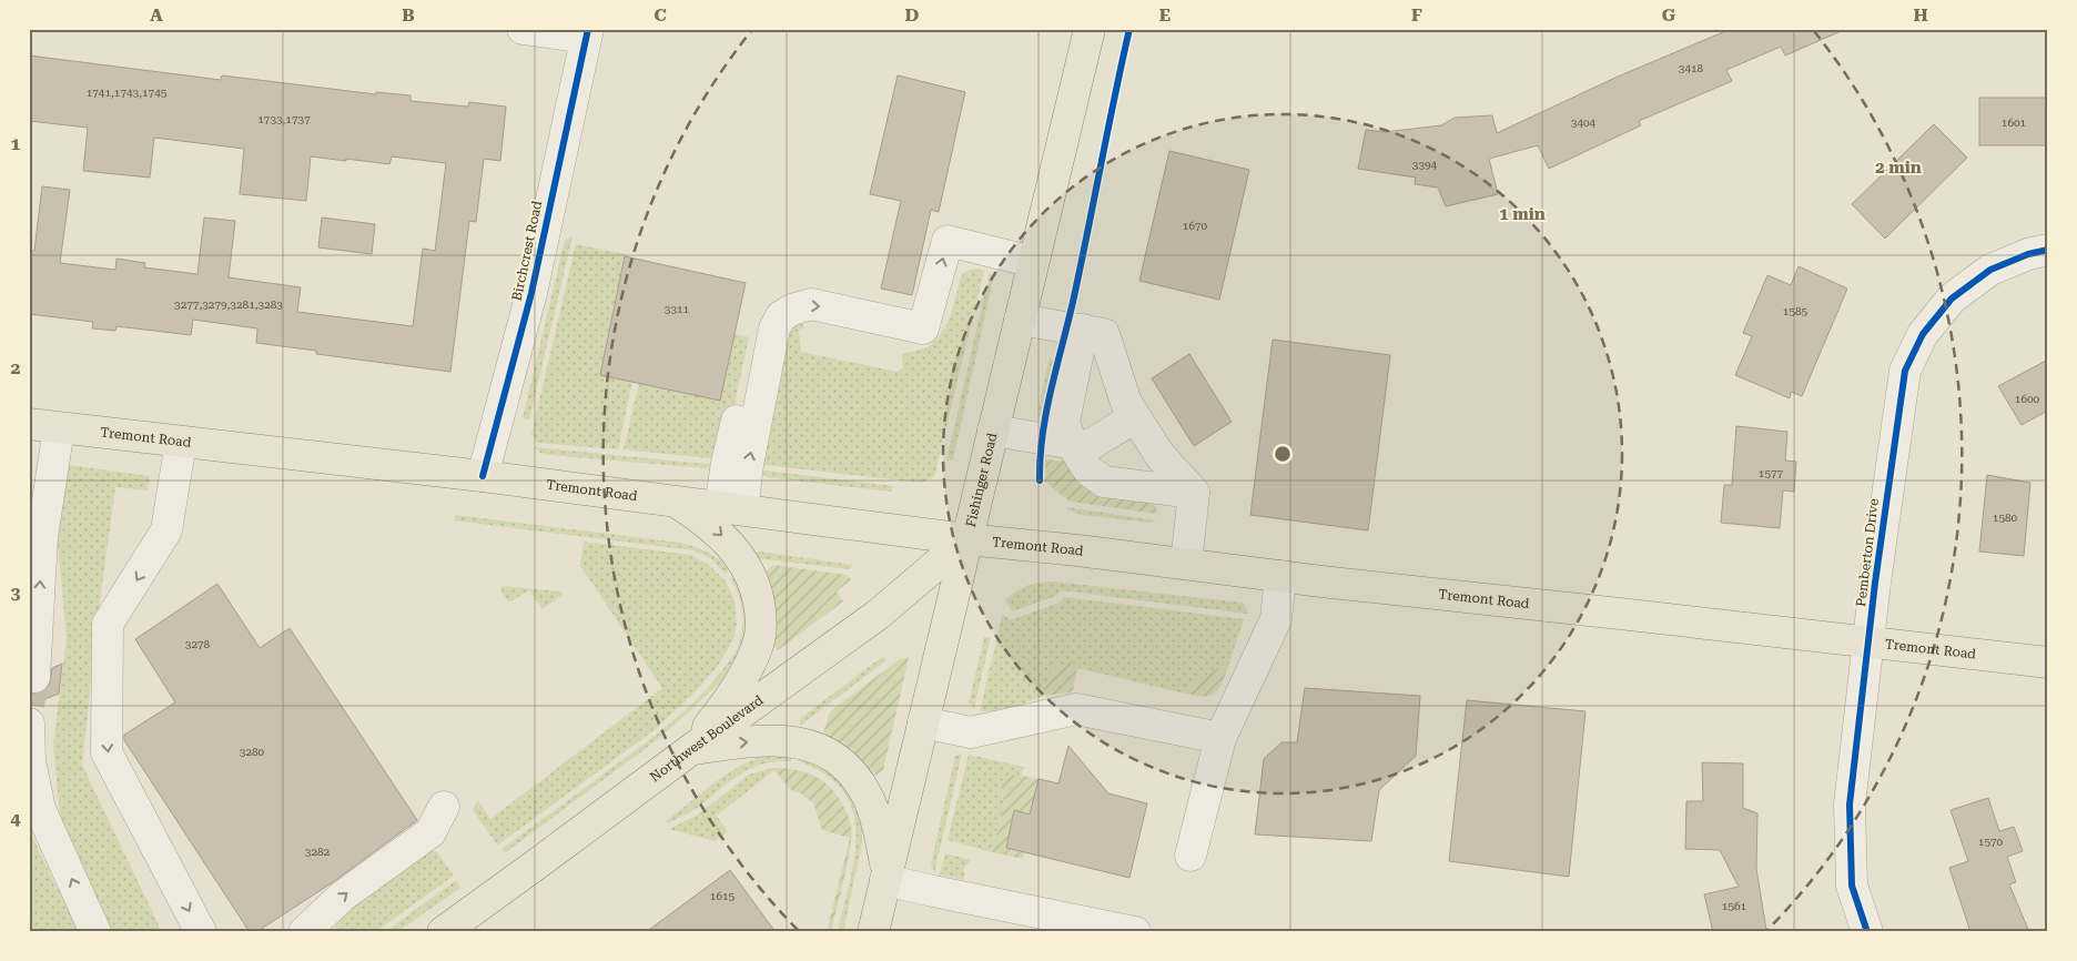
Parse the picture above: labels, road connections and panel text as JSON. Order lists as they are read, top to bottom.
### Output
{
  "streets": {
    "main road": ["Tremont Road", "Fishinger Road", "Northwest Boulevard"],
    "street": ["Birchcrest Road", "Pemberton Drive"]
  },
  "crossings": [
    ["Birchcrest Road", "Tremont Road"],
    ["Tremont Road", "Fishinger Road"],
    ["Tremont Road", "Pemberton Drive"],
    ["Tremont Road", "Northwest Boulevard"],
    ["Fishinger Road", "Northwest Boulevard"]
  ],
  "house_numbers": [
    "3418",
    "1741,1743,1745",
    "1733,1737",
    "3404",
    "1601",
    "3394",
    "1670",
    "3277,3279,3281,3283",
    "3311",
    "1585",
    "1600",
    "1577",
    "1580",
    "3278",
    "3280",
    "1570",
    "3282",
    "1615",
    "1561"
  ],
  "grid": {
    "columns": [
      "A",
      "B",
      "C",
      "D",
      "E",
      "F",
      "G",
      "H"
    ],
    "rows": [
      "1",
      "2",
      "3",
      "4"
    ]
  },
  "rings": ["2 min", "1 min"]
}
